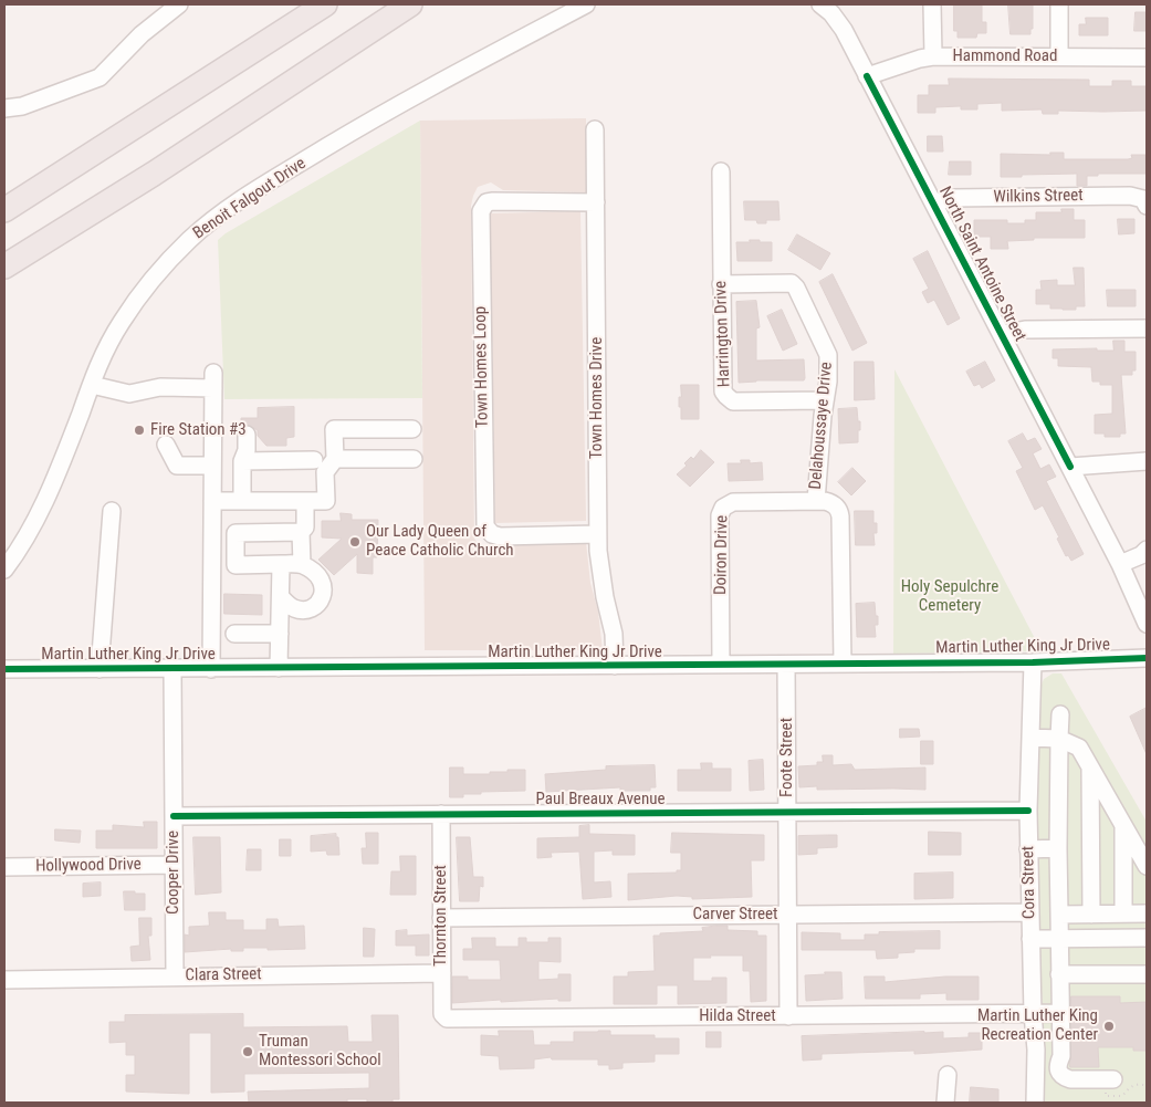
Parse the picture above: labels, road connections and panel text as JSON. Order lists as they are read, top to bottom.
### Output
{
  "streets": {
    "street": [
      "Hammond Road",
      "Wilkins Street",
      "Benoit Falgout Drive",
      "North Saint Antoine Street",
      "Harrington Drive",
      "Town Homes Loop",
      "Town Homes Drive",
      "Delahoussaye Drive",
      "Doiron Drive",
      "Martin Luther King Jr Drive",
      "Foote Street",
      "Paul Breaux Avenue",
      "Hollywood Drive",
      "Cooper Drive",
      "Cora Street",
      "Carver Street",
      "Thornton Street",
      "Clara Street",
      "Hilda Street"
    ]
  },
  "crossings": [
    ["Hammond Road", "North Saint Antoine Street"],
    ["Wilkins Street", "North Saint Antoine Street"],
    ["Harrington Drive", "Delahoussaye Drive"],
    ["Town Homes Loop", "Town Homes Drive"],
    ["Town Homes Drive", "Martin Luther King Jr Drive"],
    ["Delahoussaye Drive", "Doiron Drive"],
    ["Delahoussaye Drive", "Martin Luther King Jr Drive"],
    ["Doiron Drive", "Martin Luther King Jr Drive"],
    ["Martin Luther King Jr Drive", "Foote Street"],
    ["Martin Luther King Jr Drive", "Cooper Drive"],
    ["Martin Luther King Jr Drive", "Cora Street"],
    ["Foote Street", "Paul Breaux Avenue"],
    ["Foote Street", "Carver Street"],
    ["Foote Street", "Hilda Street"],
    ["Paul Breaux Avenue", "Cooper Drive"],
    ["Paul Breaux Avenue", "Cora Street"],
    ["Paul Breaux Avenue", "Thornton Street"],
    ["Hollywood Drive", "Cooper Drive"],
    ["Cooper Drive", "Clara Street"],
    ["Cora Street", "Carver Street"],
    ["Cora Street", "Hilda Street"],
    ["Carver Street", "Thornton Street"],
    ["Thornton Street", "Clara Street"],
    ["Thornton Street", "Hilda Street"]
  ],
  "parks": ["Holy Sepulchre Cemetery"],
  "places": [
    "Fire Station #3",
    "Our Lady Queen of Peace Catholic Church",
    "Martin Luther King Recreation Center",
    "Truman Montessori School"
  ]
}
